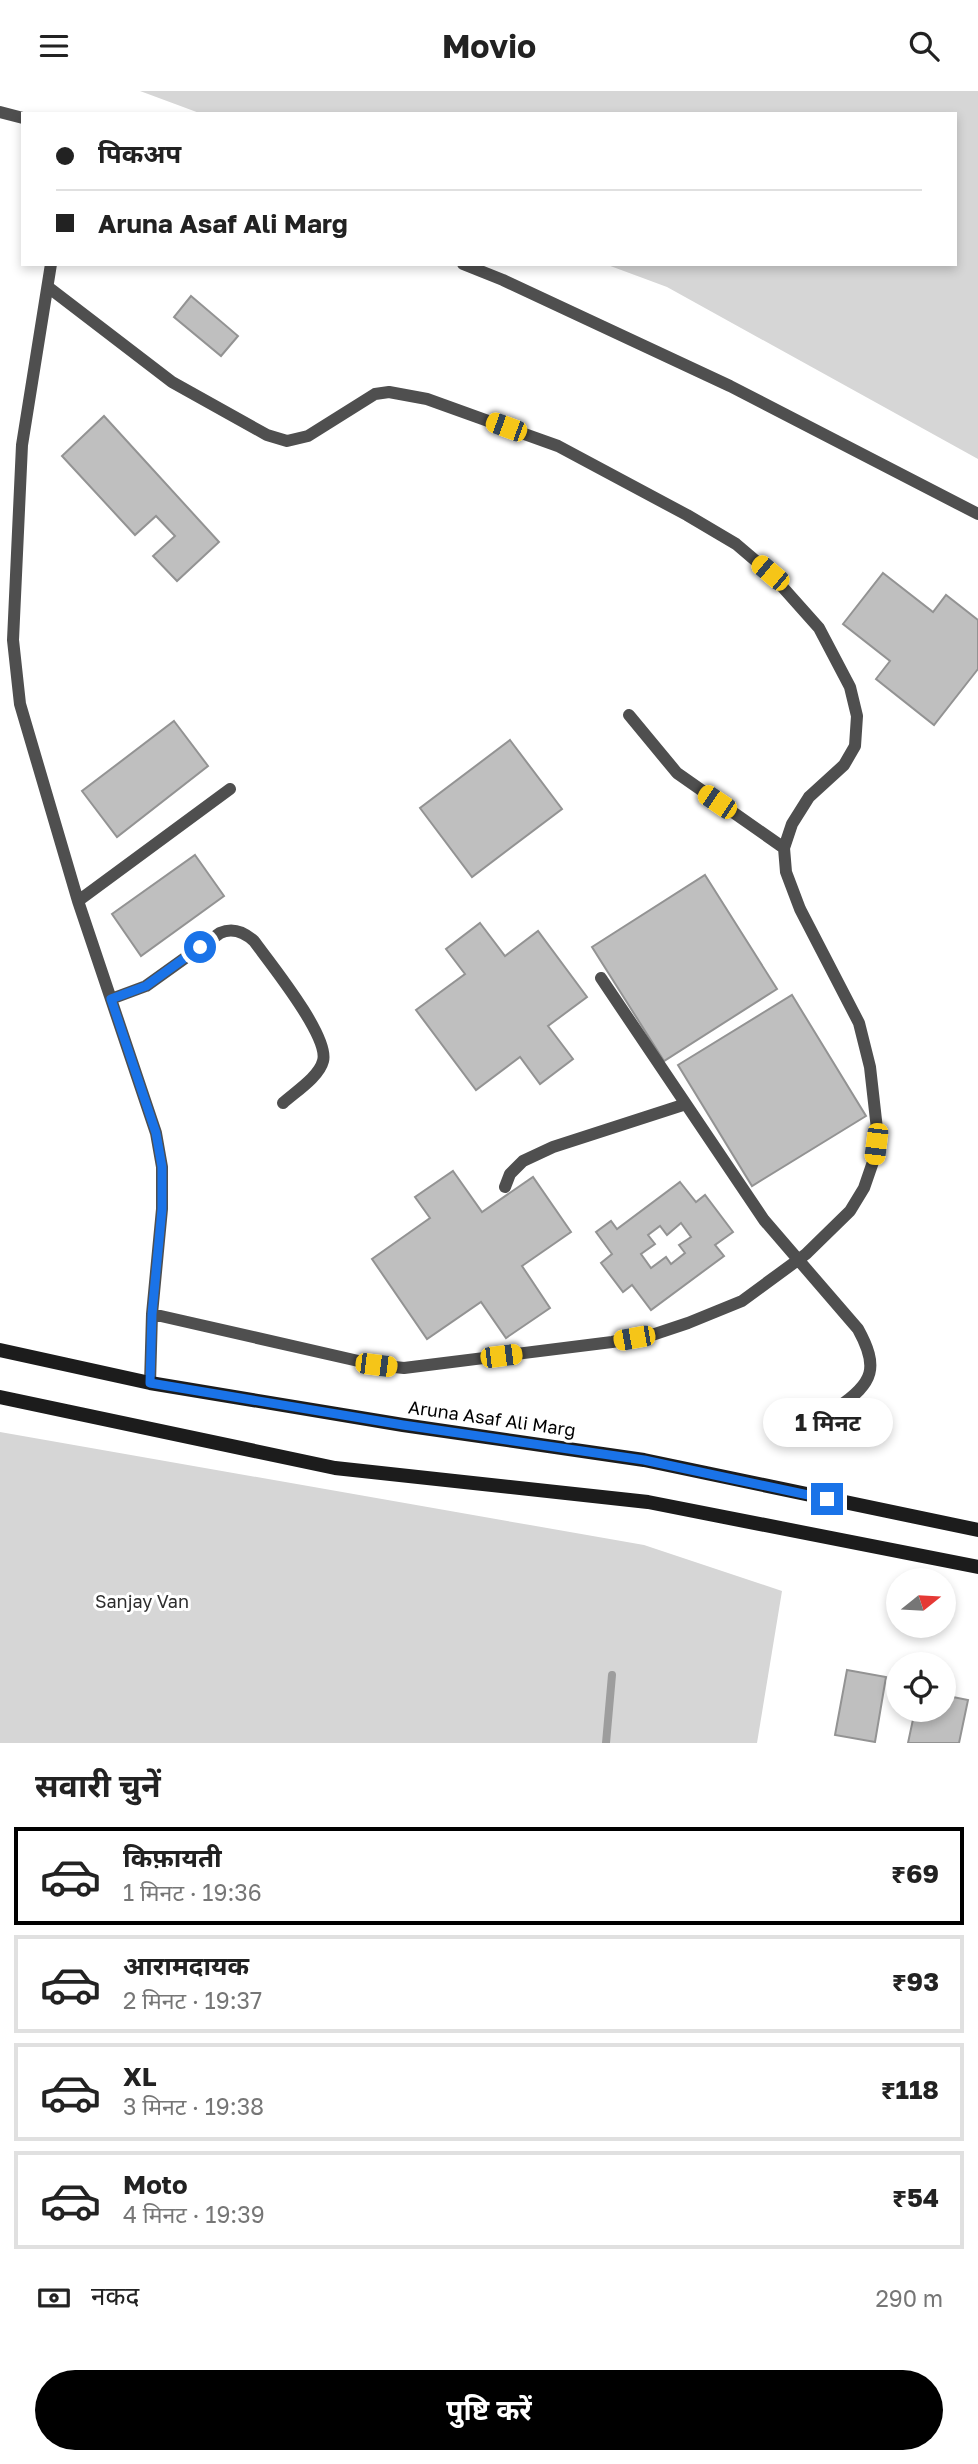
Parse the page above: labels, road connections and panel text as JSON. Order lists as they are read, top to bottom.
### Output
{
  "streets": {
    "main road": ["Aruna Asaf Ali Marg"]
  },
  "parks": ["Sanjay Van"],
  "north": "right",
  "page": {
    "header": "Movio",
    "banner": ["पिकअप", "Aruna Asaf Ali Marg"],
    "bubble": "1 मिनट",
    "heading": "सवारी चुनें",
    "list": [
      {
        "name": "किफ़ायती",
        "note": "1 मिनट · 19:36",
        "value": "₹69"
      },
      {
        "name": "आरामदायक",
        "note": "2 मिनट · 19:37",
        "value": "₹93"
      },
      {
        "name": "XL",
        "note": "3 मिनट · 19:38",
        "value": "₹118"
      },
      {
        "name": "Moto",
        "note": "4 मिनट · 19:39",
        "value": "₹54"
      }
    ],
    "pay": ["नकद", "290 m"],
    "buttons": "पुष्टि करें"
  }
}
